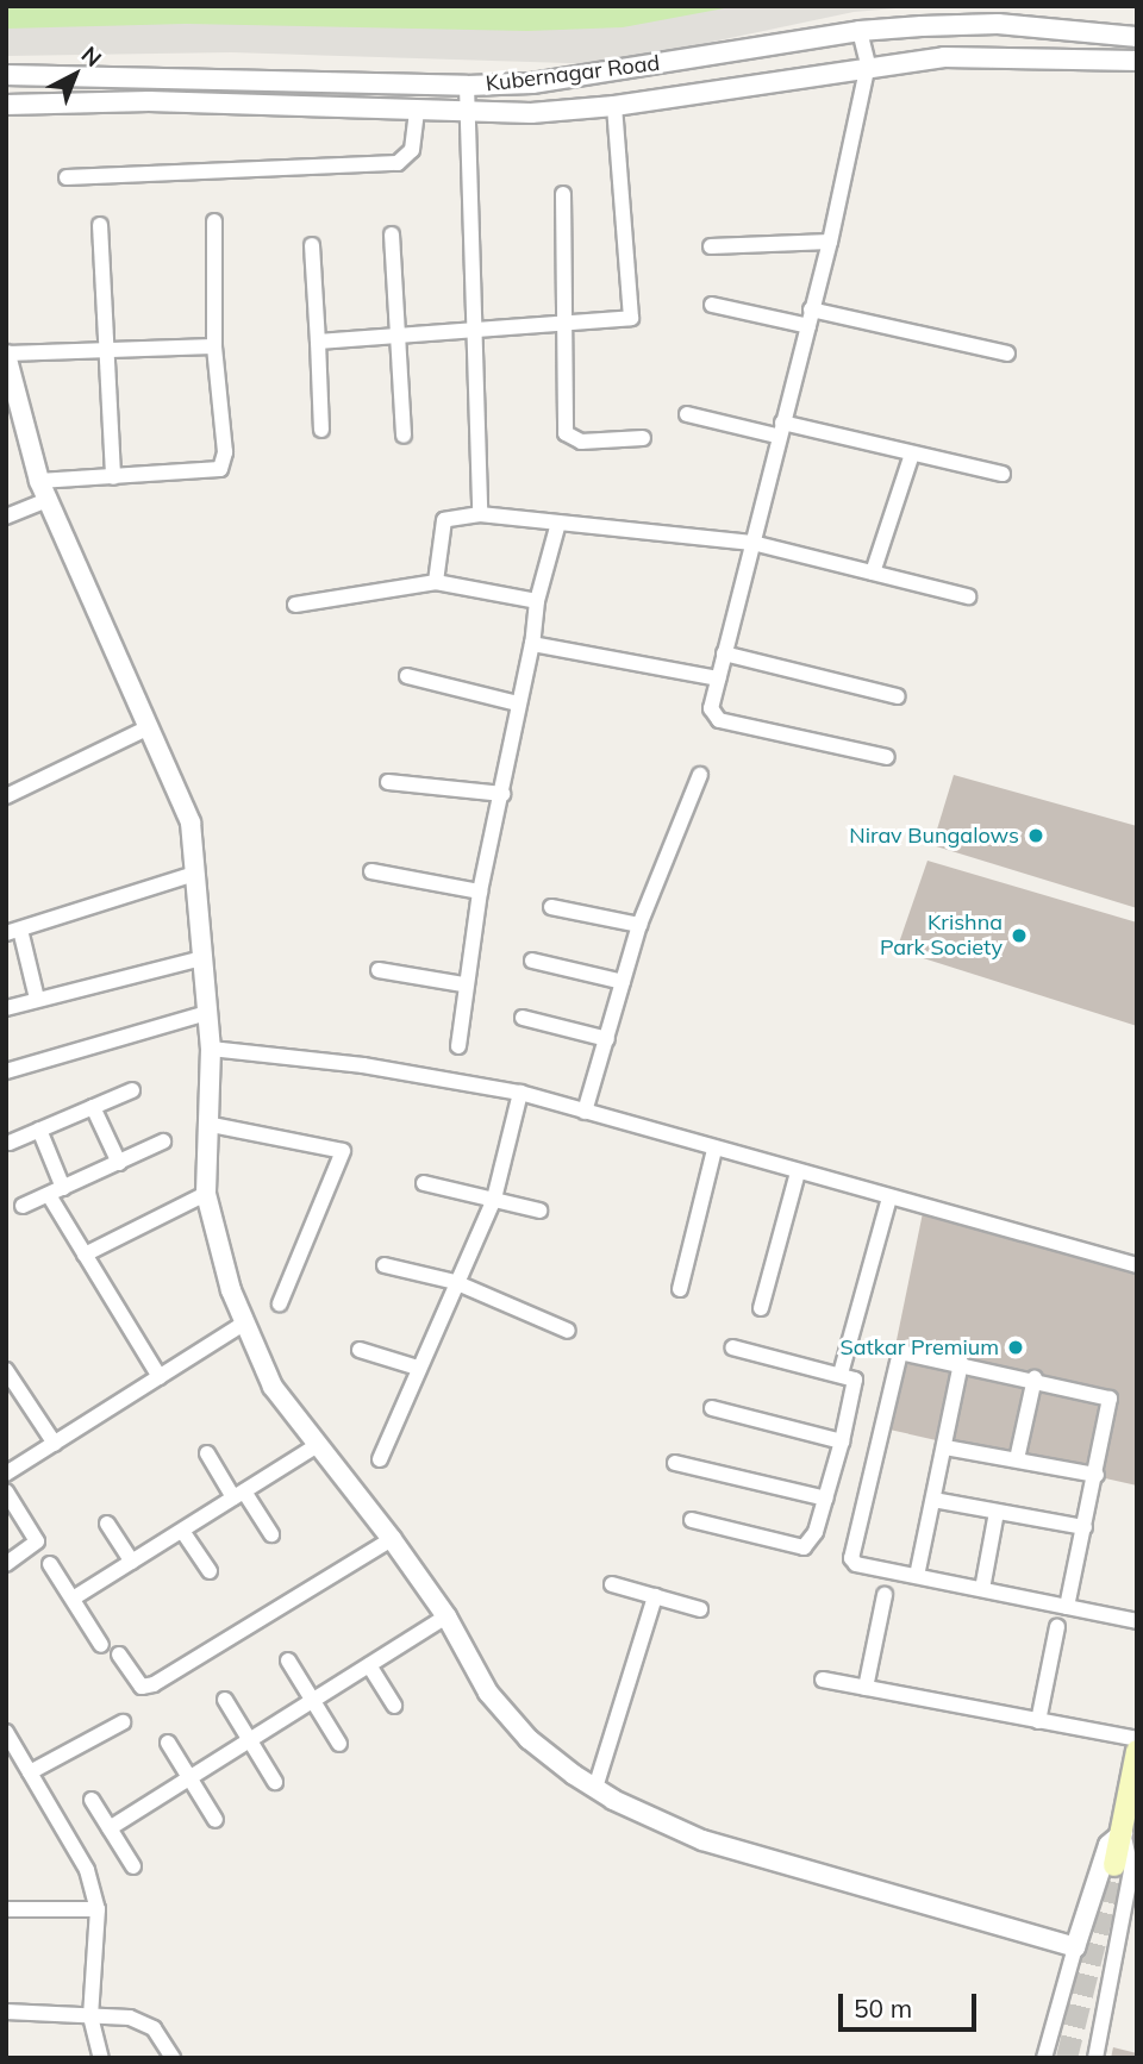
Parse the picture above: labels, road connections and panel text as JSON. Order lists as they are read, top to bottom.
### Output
{
  "streets": {
    "street": ["Kubernagar Road"]
  },
  "places": ["Nirav Bungalows", "Krishna Park Society", "Satkar Premium"],
  "scale_bar": "50 m",
  "north": "top right"
}
